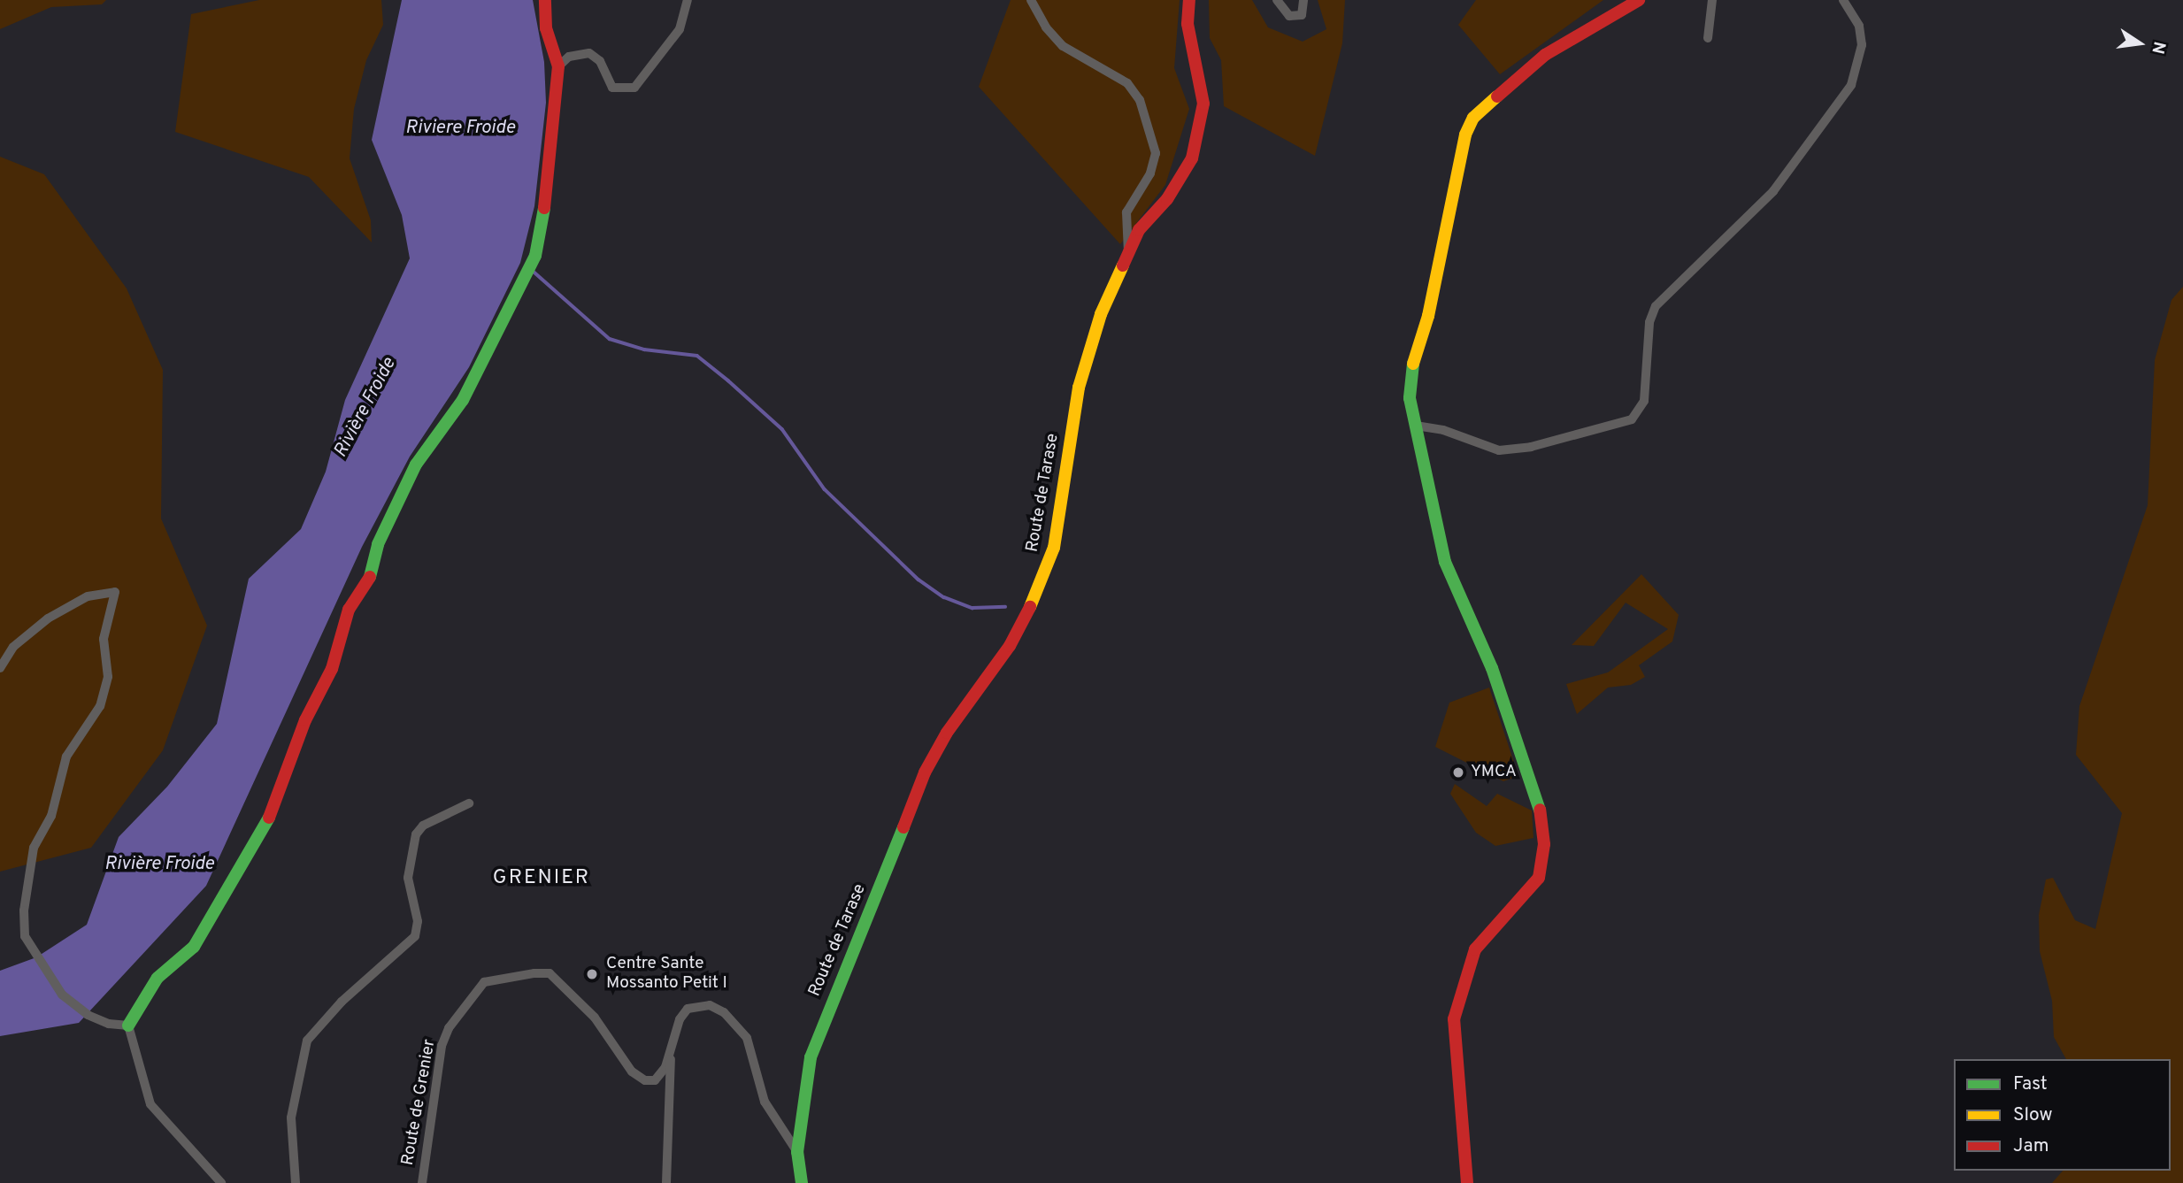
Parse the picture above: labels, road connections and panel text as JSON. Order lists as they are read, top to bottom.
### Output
{
  "streets": {
    "street": ["Route de Tarase", "Route de Grenier"]
  },
  "crossings": [
    ["Route de Tarase", "Route de Grenier"]
  ],
  "districts": ["GRENIER"],
  "water": ["Riviere Froide", "Rivière Froide"],
  "places": ["YMCA", "Centre Sante Mossanto Petit I"],
  "legend": ["Fast", "Slow", "Jam"],
  "north": "right"
}
